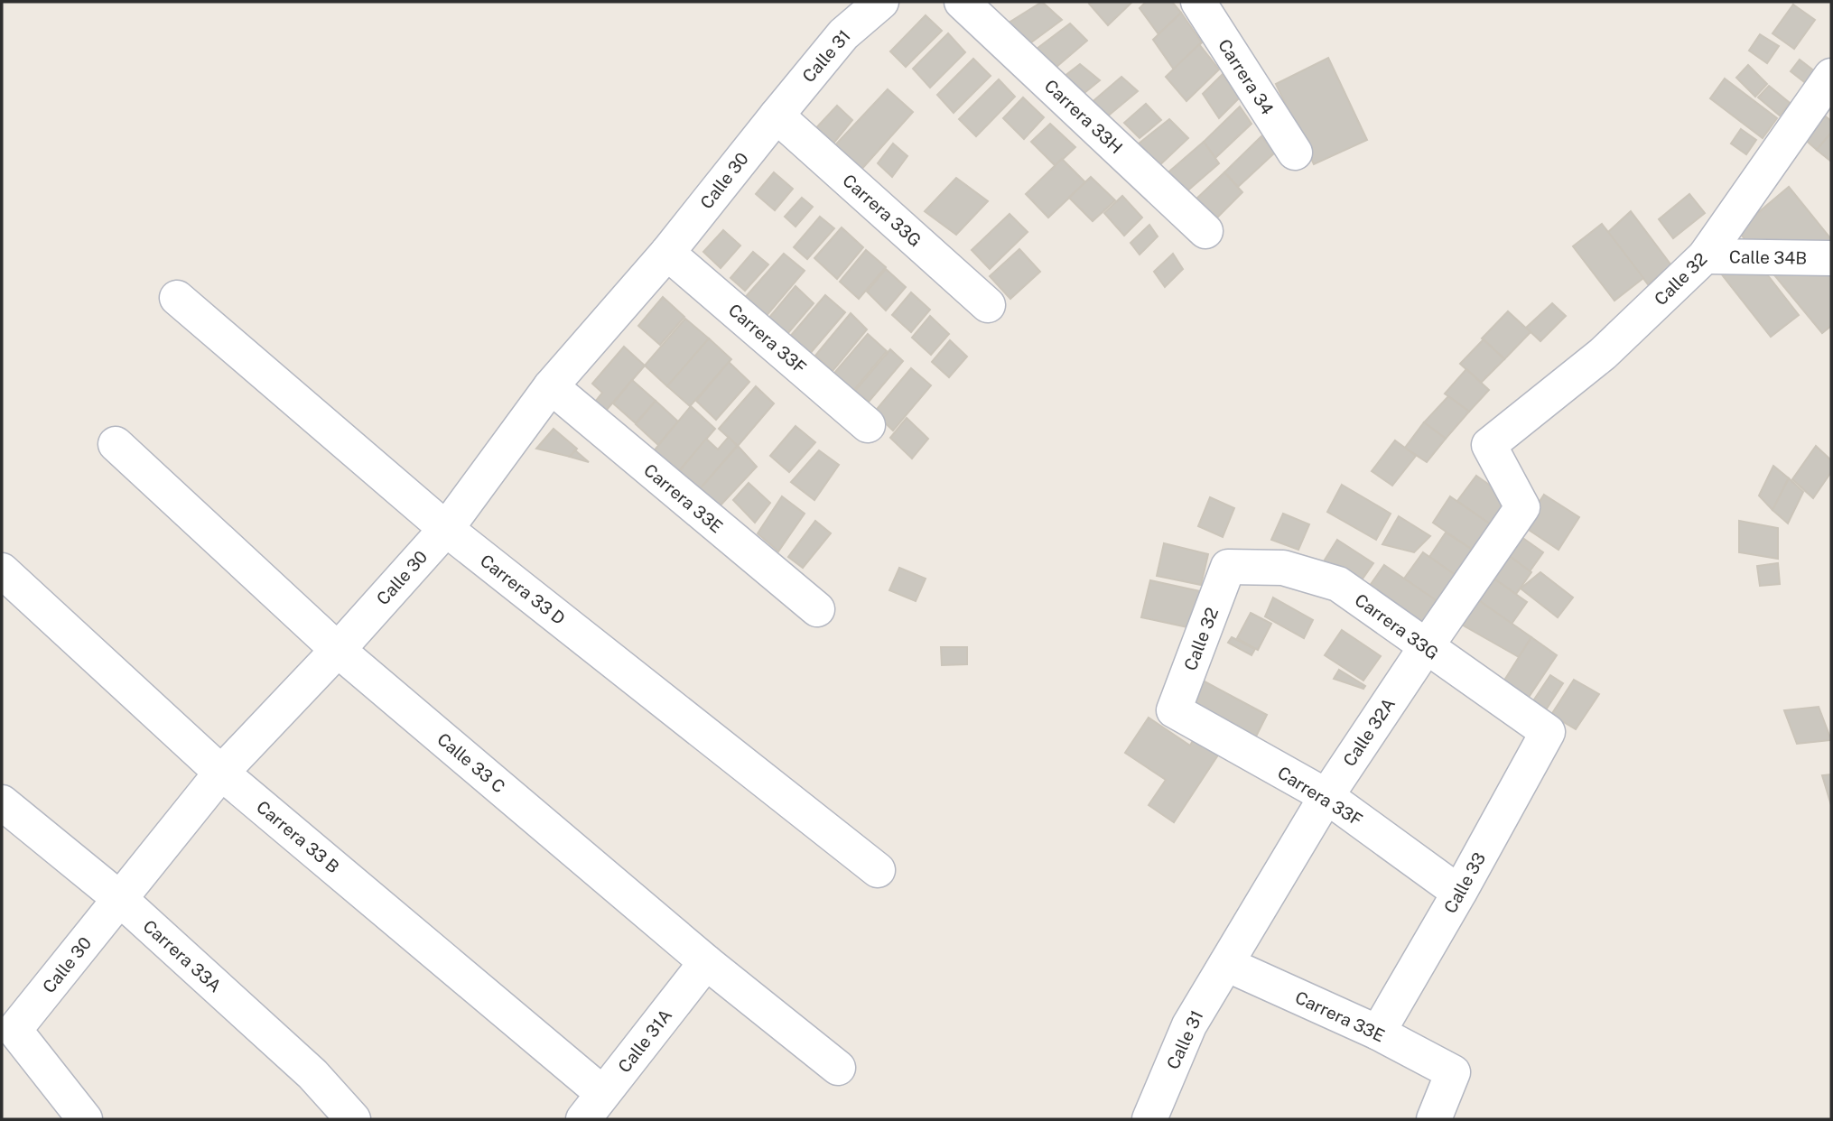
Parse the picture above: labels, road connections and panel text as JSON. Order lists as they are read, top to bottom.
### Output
{
  "streets": {
    "street": [
      "Calle 31",
      "Carrera 34",
      "Carrera 33H",
      "Calle 30",
      "Carrera 33G",
      "Calle 34B",
      "Calle 32",
      "Carrera 33F",
      "Carrera 33E",
      "Carrera 33 D",
      "Calle 32A",
      "Calle 33 C",
      "Carrera 33 B",
      "Calle 33",
      "Carrera 33A",
      "Calle 31A"
    ]
  },
  "crossings": [
    ["Calle 31", "Calle 30"],
    ["Calle 31", "Carrera 33G"],
    ["Calle 31", "Carrera 33E"],
    ["Calle 31", "Calle 32A"],
    ["Calle 30", "Carrera 33G"],
    ["Calle 30", "Carrera 33F"],
    ["Calle 30", "Carrera 33E"],
    ["Calle 30", "Carrera 33 D"],
    ["Calle 30", "Calle 33 C"],
    ["Calle 30", "Carrera 33 B"],
    ["Calle 30", "Carrera 33A"],
    ["Carrera 33G", "Calle 32"],
    ["Carrera 33G", "Calle 32A"],
    ["Carrera 33G", "Calle 33"],
    ["Calle 34B", "Calle 32"],
    ["Calle 32", "Carrera 33F"],
    ["Calle 32", "Calle 32A"],
    ["Carrera 33F", "Calle 32A"],
    ["Carrera 33F", "Calle 33"],
    ["Carrera 33E", "Calle 32A"],
    ["Carrera 33E", "Calle 33"],
    ["Calle 33 C", "Calle 31A"],
    ["Carrera 33 B", "Calle 31A"]
  ]
}
